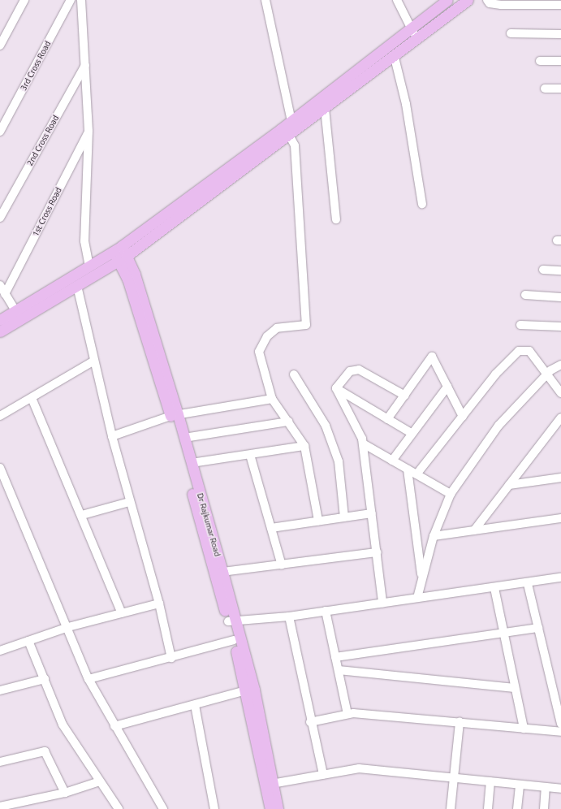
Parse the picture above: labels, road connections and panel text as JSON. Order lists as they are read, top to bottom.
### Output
{
  "streets": {
    "main road": ["Dr Rajkumar Road"],
    "street": ["3rd Cross Road", "2nd Cross Road", "1st Cross Road"]
  }
}
